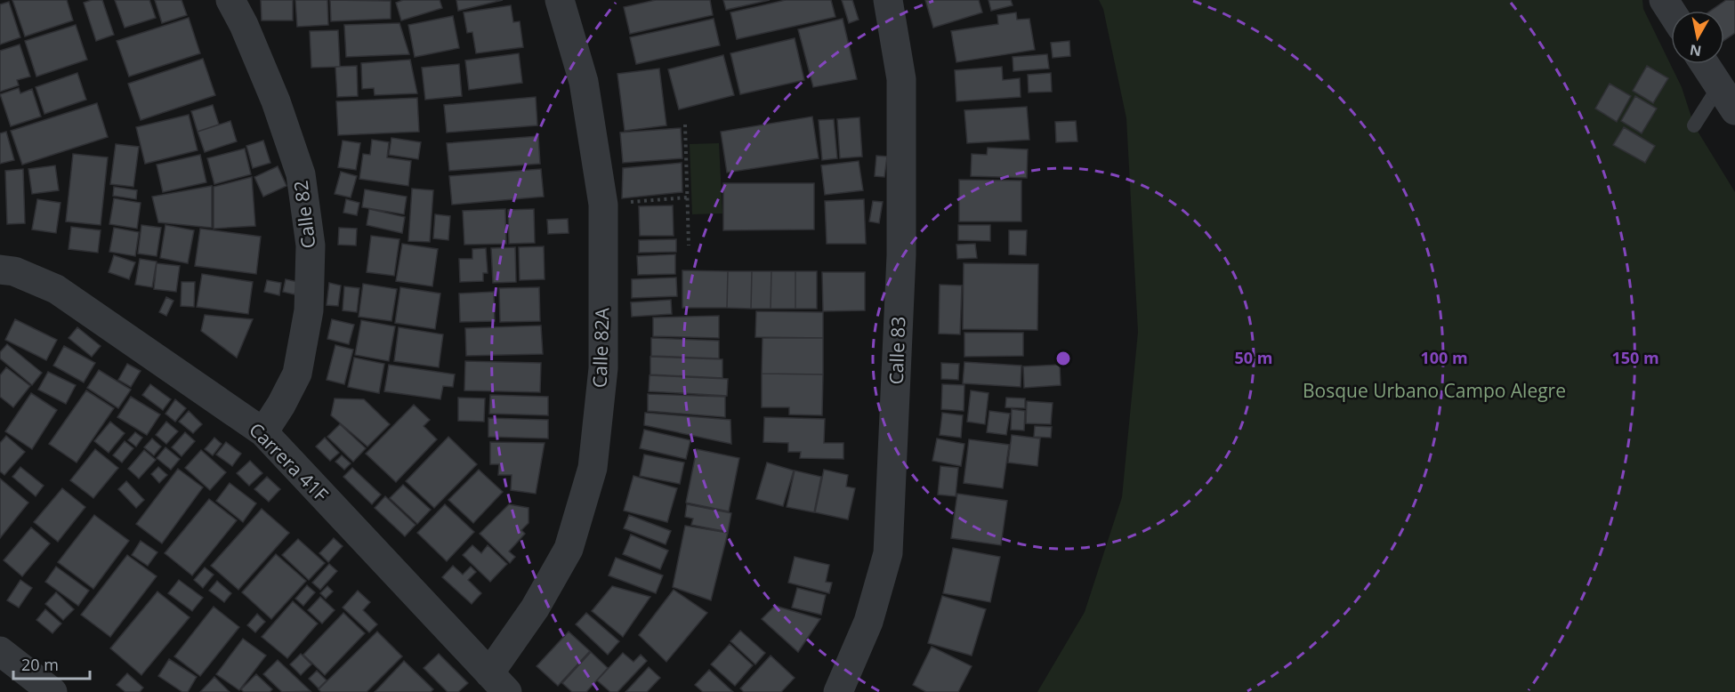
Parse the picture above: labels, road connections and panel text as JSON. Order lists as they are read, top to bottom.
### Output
{
  "streets": {
    "street": [
      "Calle 82",
      "Calle 82A",
      "Calle 83",
      "Carrera 41F"
    ]
  },
  "crossings": [
    ["Calle 82", "Carrera 41F"],
    ["Calle 82A", "Carrera 41F"]
  ],
  "parks": ["Bosque Urbano Campo Alegre"],
  "scale_bar": "20 m",
  "north": "bottom",
  "rings": ["50 m", "100 m", "150 m"]
}
